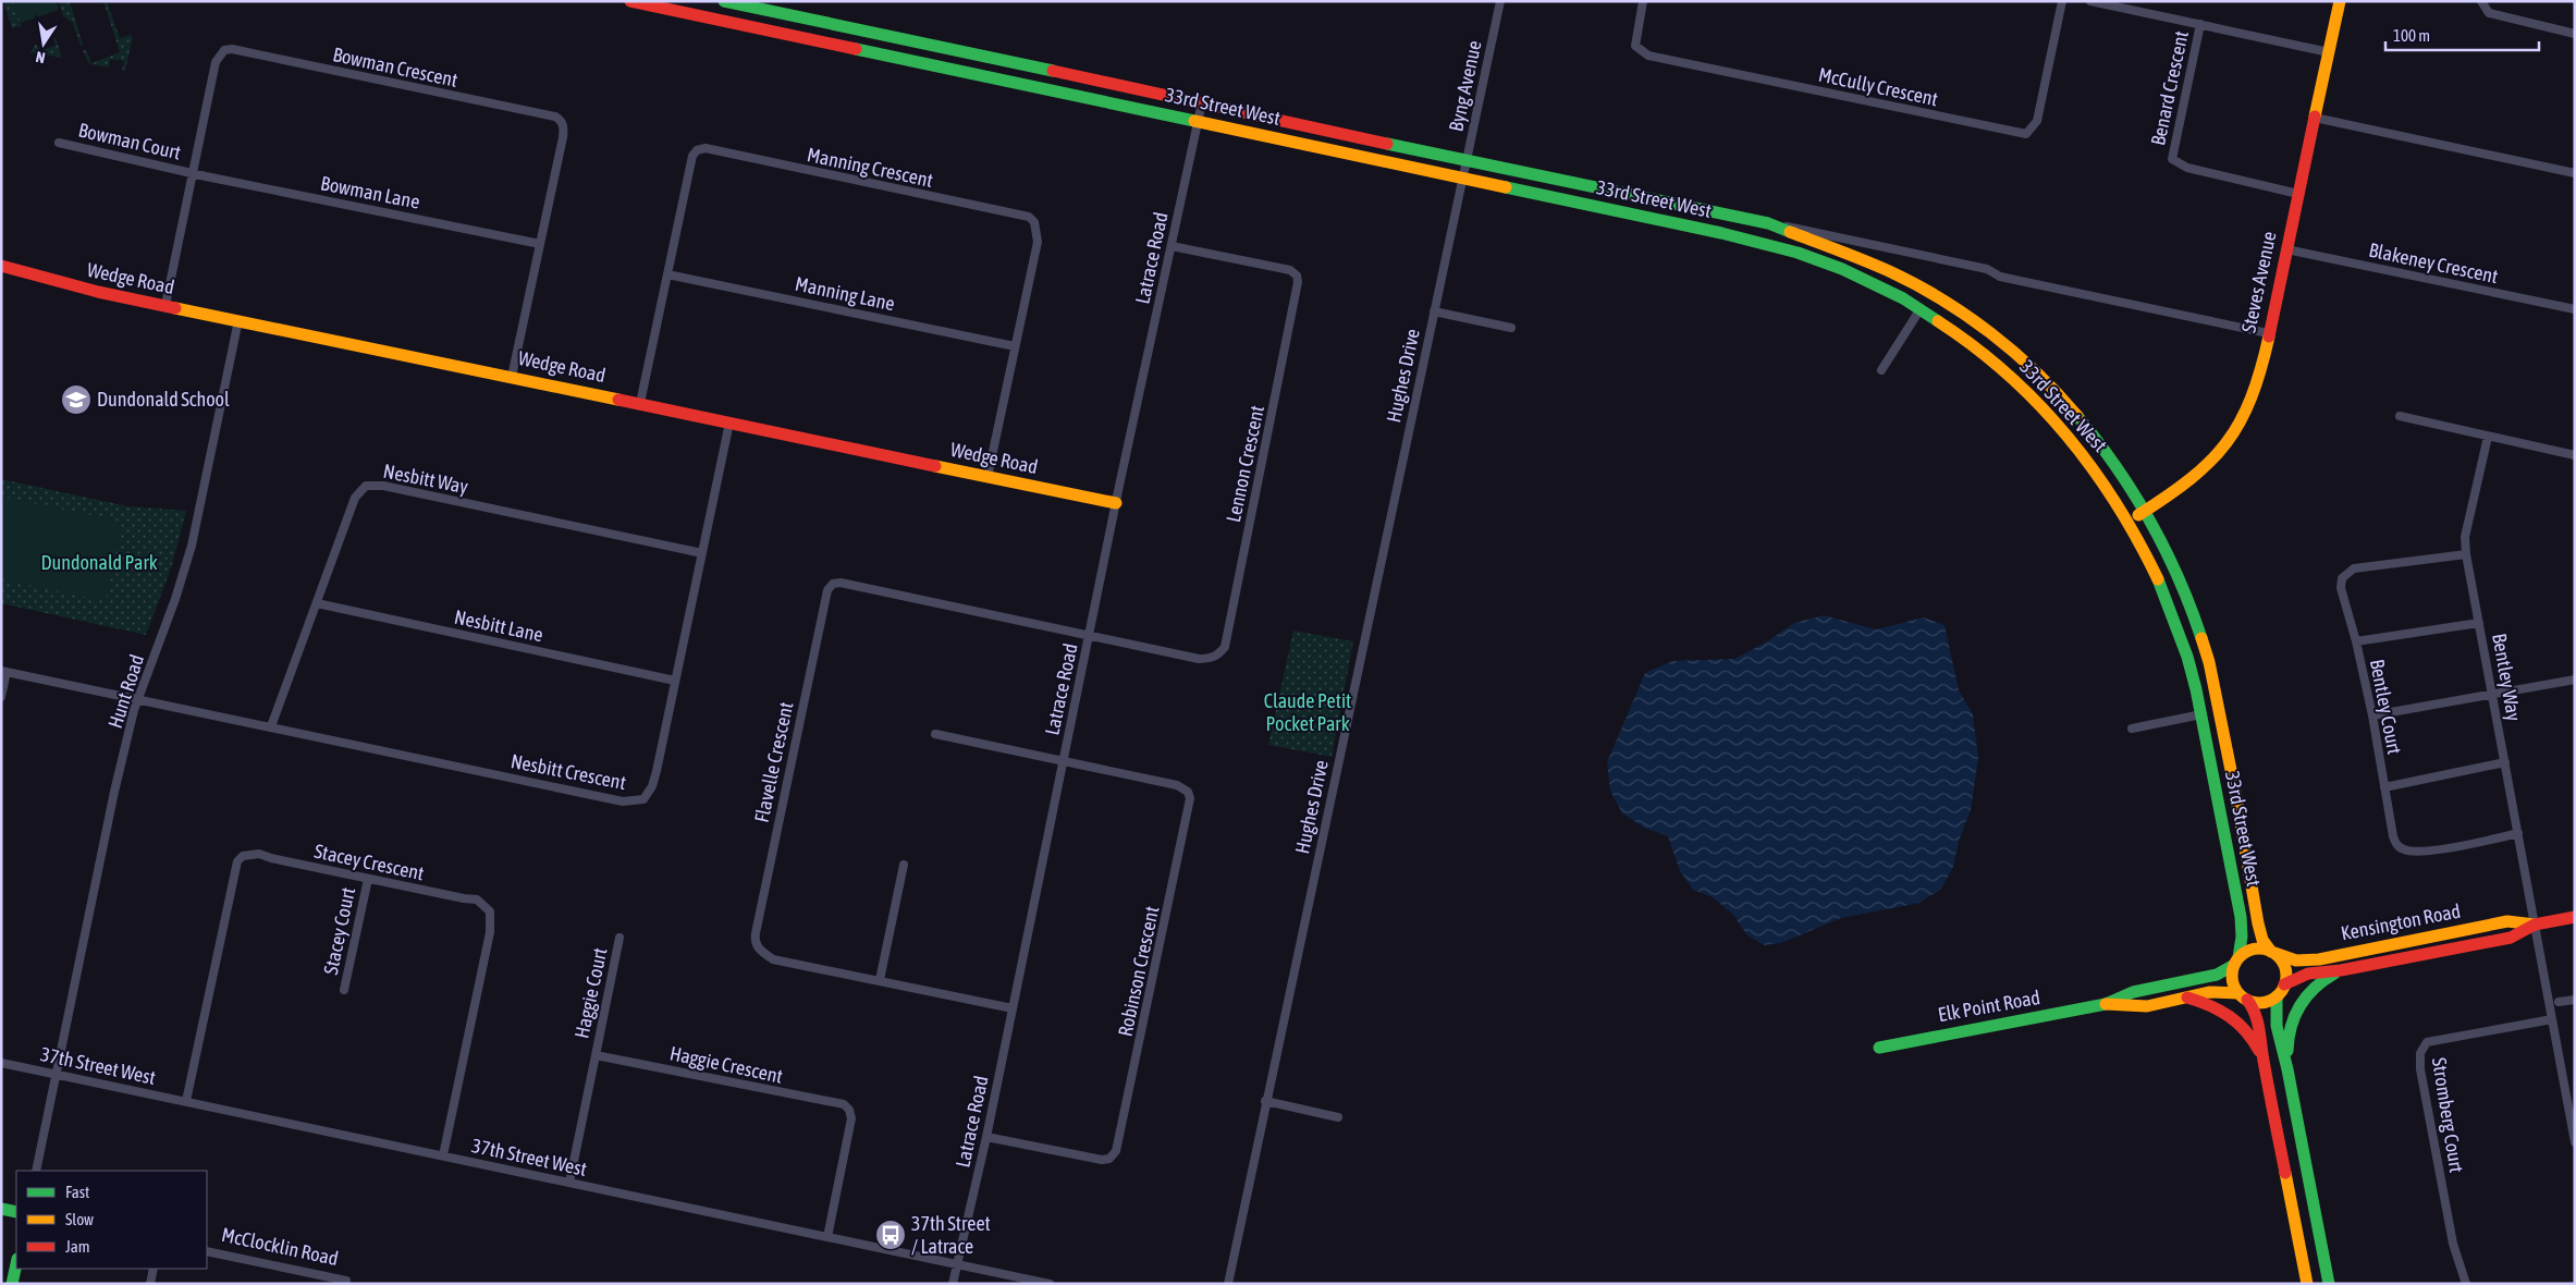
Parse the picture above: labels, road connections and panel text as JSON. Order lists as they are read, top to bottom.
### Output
{
  "streets": {
    "main road": [
      "33rd Street West",
      "Wedge Road",
      "Steves Avenue",
      "Kensington Road",
      "Elk Point Road"
    ],
    "street": [
      "Bowman Crescent",
      "Byng Avenue",
      "McCully Crescent",
      "Benard Crescent",
      "Bowman Court",
      "Manning Crescent",
      "Bowman Lane",
      "Latrace Road",
      "Blakeney Crescent",
      "Manning Lane",
      "Hughes Drive",
      "Lennon Crescent",
      "Nesbitt Way",
      "Nesbitt Lane",
      "Bentley Way",
      "Hunt Road",
      "Bentley Court",
      "Flavelle Crescent",
      "Nesbitt Crescent",
      "Stacey Crescent",
      "Stacey Court",
      "Robinson Crescent",
      "Haggie Court",
      "Haggie Crescent",
      "37th Street West",
      "Stromberg Court",
      "McClocklin Road"
    ]
  },
  "crossings": [
    ["Bowman Crescent", "Bowman Court"],
    ["Bowman Crescent", "Bowman Lane"],
    ["Bowman Crescent", "Wedge Road"],
    ["Byng Avenue", "33rd Street West"],
    ["Byng Avenue", "Hughes Drive"],
    ["Benard Crescent", "Steves Avenue"],
    ["33rd Street West", "Latrace Road"],
    ["33rd Street West", "Steves Avenue"],
    ["33rd Street West", "Hughes Drive"],
    ["33rd Street West", "Kensington Road"],
    ["33rd Street West", "Elk Point Road"],
    ["Bowman Court", "Bowman Lane"],
    ["Manning Crescent", "Wedge Road"],
    ["Manning Crescent", "Manning Lane"],
    ["Latrace Road", "Wedge Road"],
    ["Latrace Road", "Lennon Crescent"],
    ["Latrace Road", "Flavelle Crescent"],
    ["Latrace Road", "Robinson Crescent"],
    ["Latrace Road", "37th Street West"],
    ["Blakeney Crescent", "Steves Avenue"],
    ["Wedge Road", "Hunt Road"],
    ["Wedge Road", "Nesbitt Crescent"],
    ["Lennon Crescent", "Flavelle Crescent"],
    ["Nesbitt Way", "Nesbitt Lane"],
    ["Nesbitt Way", "Nesbitt Crescent"],
    ["Nesbitt Lane", "Nesbitt Crescent"],
    ["Bentley Way", "Bentley Court"],
    ["Bentley Way", "Kensington Road"],
    ["Hunt Road", "Nesbitt Crescent"],
    ["Hunt Road", "37th Street West"],
    ["Stacey Crescent", "Stacey Court"],
    ["Stacey Crescent", "37th Street West"],
    ["Kensington Road", "Elk Point Road"],
    ["Haggie Court", "Haggie Crescent"],
    ["Haggie Crescent", "37th Street West"]
  ],
  "parks": ["Dundonald Park", "Claude Petit Pocket Park"],
  "places": {
    "school or university": ["Dundonald School"],
    "bus stop": ["37th Street / Latrace"]
  },
  "legend": ["Fast", "Slow", "Jam"],
  "scale_bar": "100 m",
  "north": "bottom"
}
